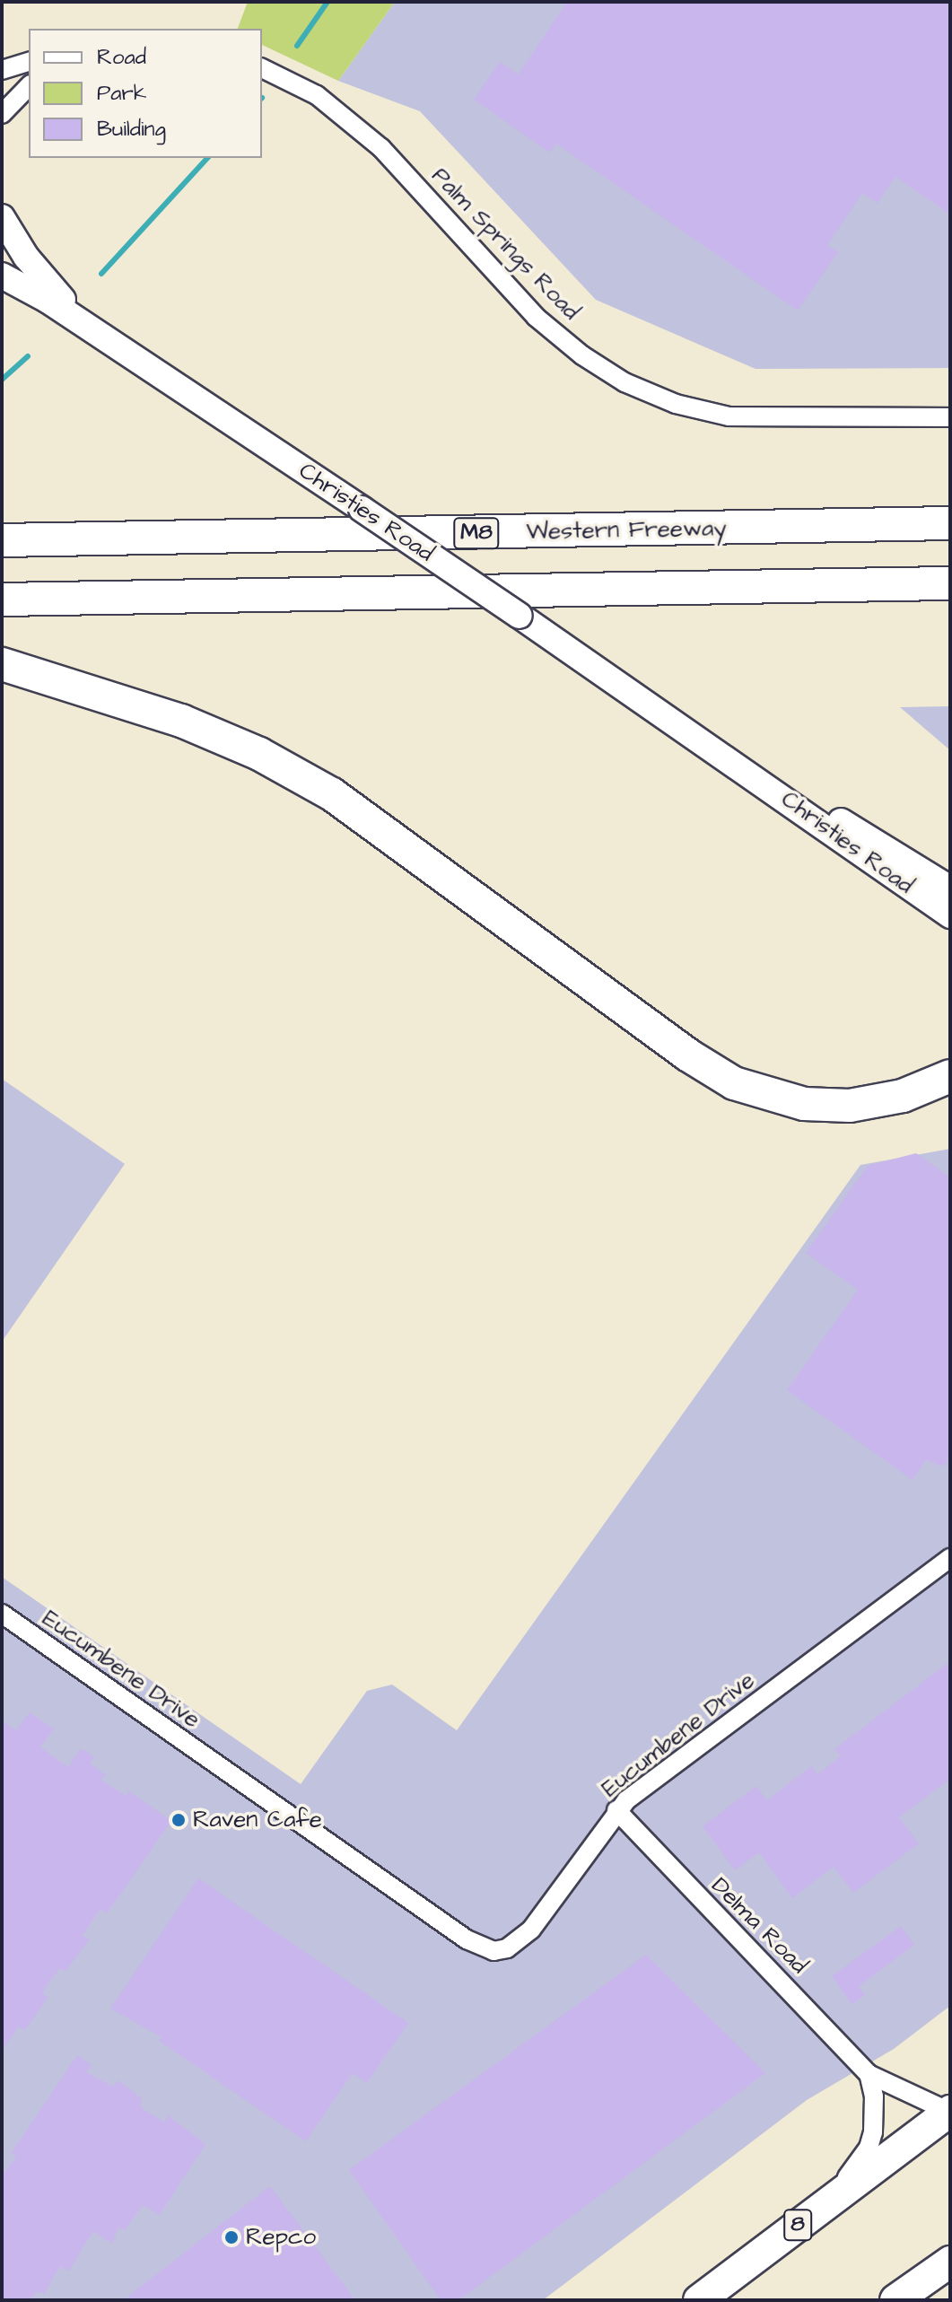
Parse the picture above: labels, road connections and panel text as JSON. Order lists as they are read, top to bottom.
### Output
{
  "streets": {
    "highway": ["Western Freeway", "M8", "8"],
    "main road": ["Christies Road"],
    "street": ["Palm Springs Road", "Eucumbene Drive", "Delma Road"]
  },
  "crossings": [
    ["Eucumbene Drive", "Delma Road"],
    ["Delma Road", "8"]
  ],
  "places": ["Raven Cafe", "Repco"],
  "legend": ["Road", "Park", "Building"]
}
